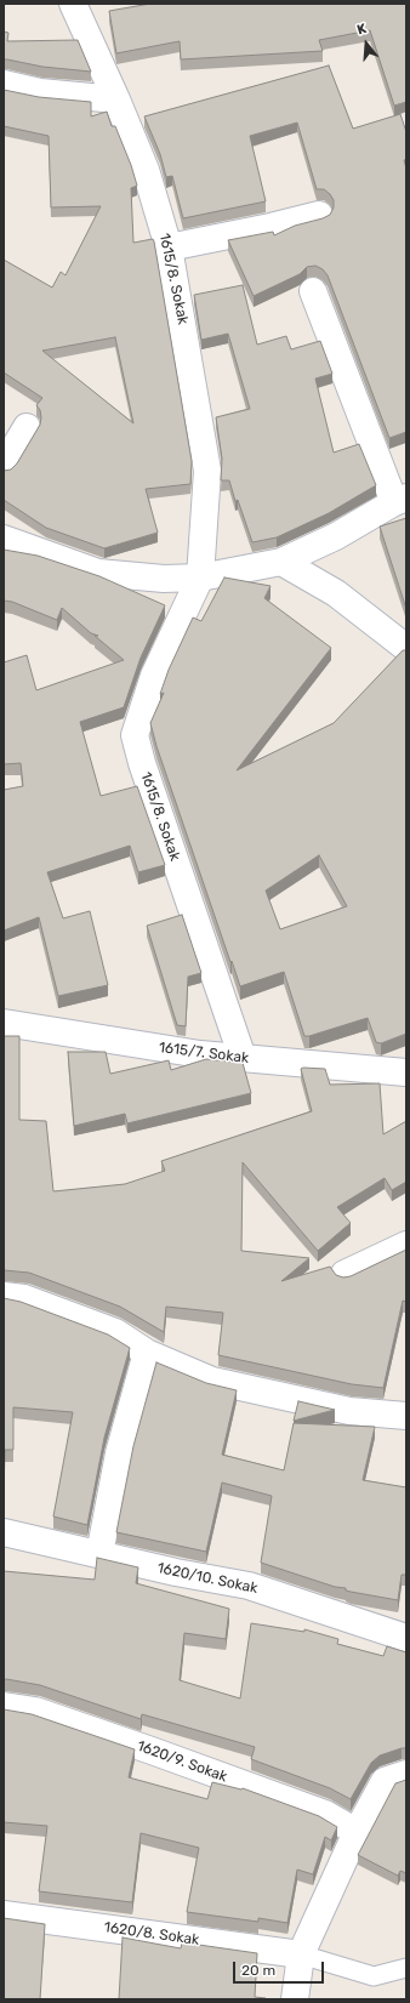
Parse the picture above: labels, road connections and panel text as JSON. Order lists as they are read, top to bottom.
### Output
{
  "streets": {
    "street": [
      "1615/8. Sokak",
      "1615/7. Sokak",
      "1620/10. Sokak",
      "1620/9. Sokak",
      "1620/8. Sokak"
    ]
  },
  "crossings": [
    ["1615/8. Sokak", "1615/7. Sokak"]
  ],
  "scale_bar": "20 m",
  "north": "top"
}
